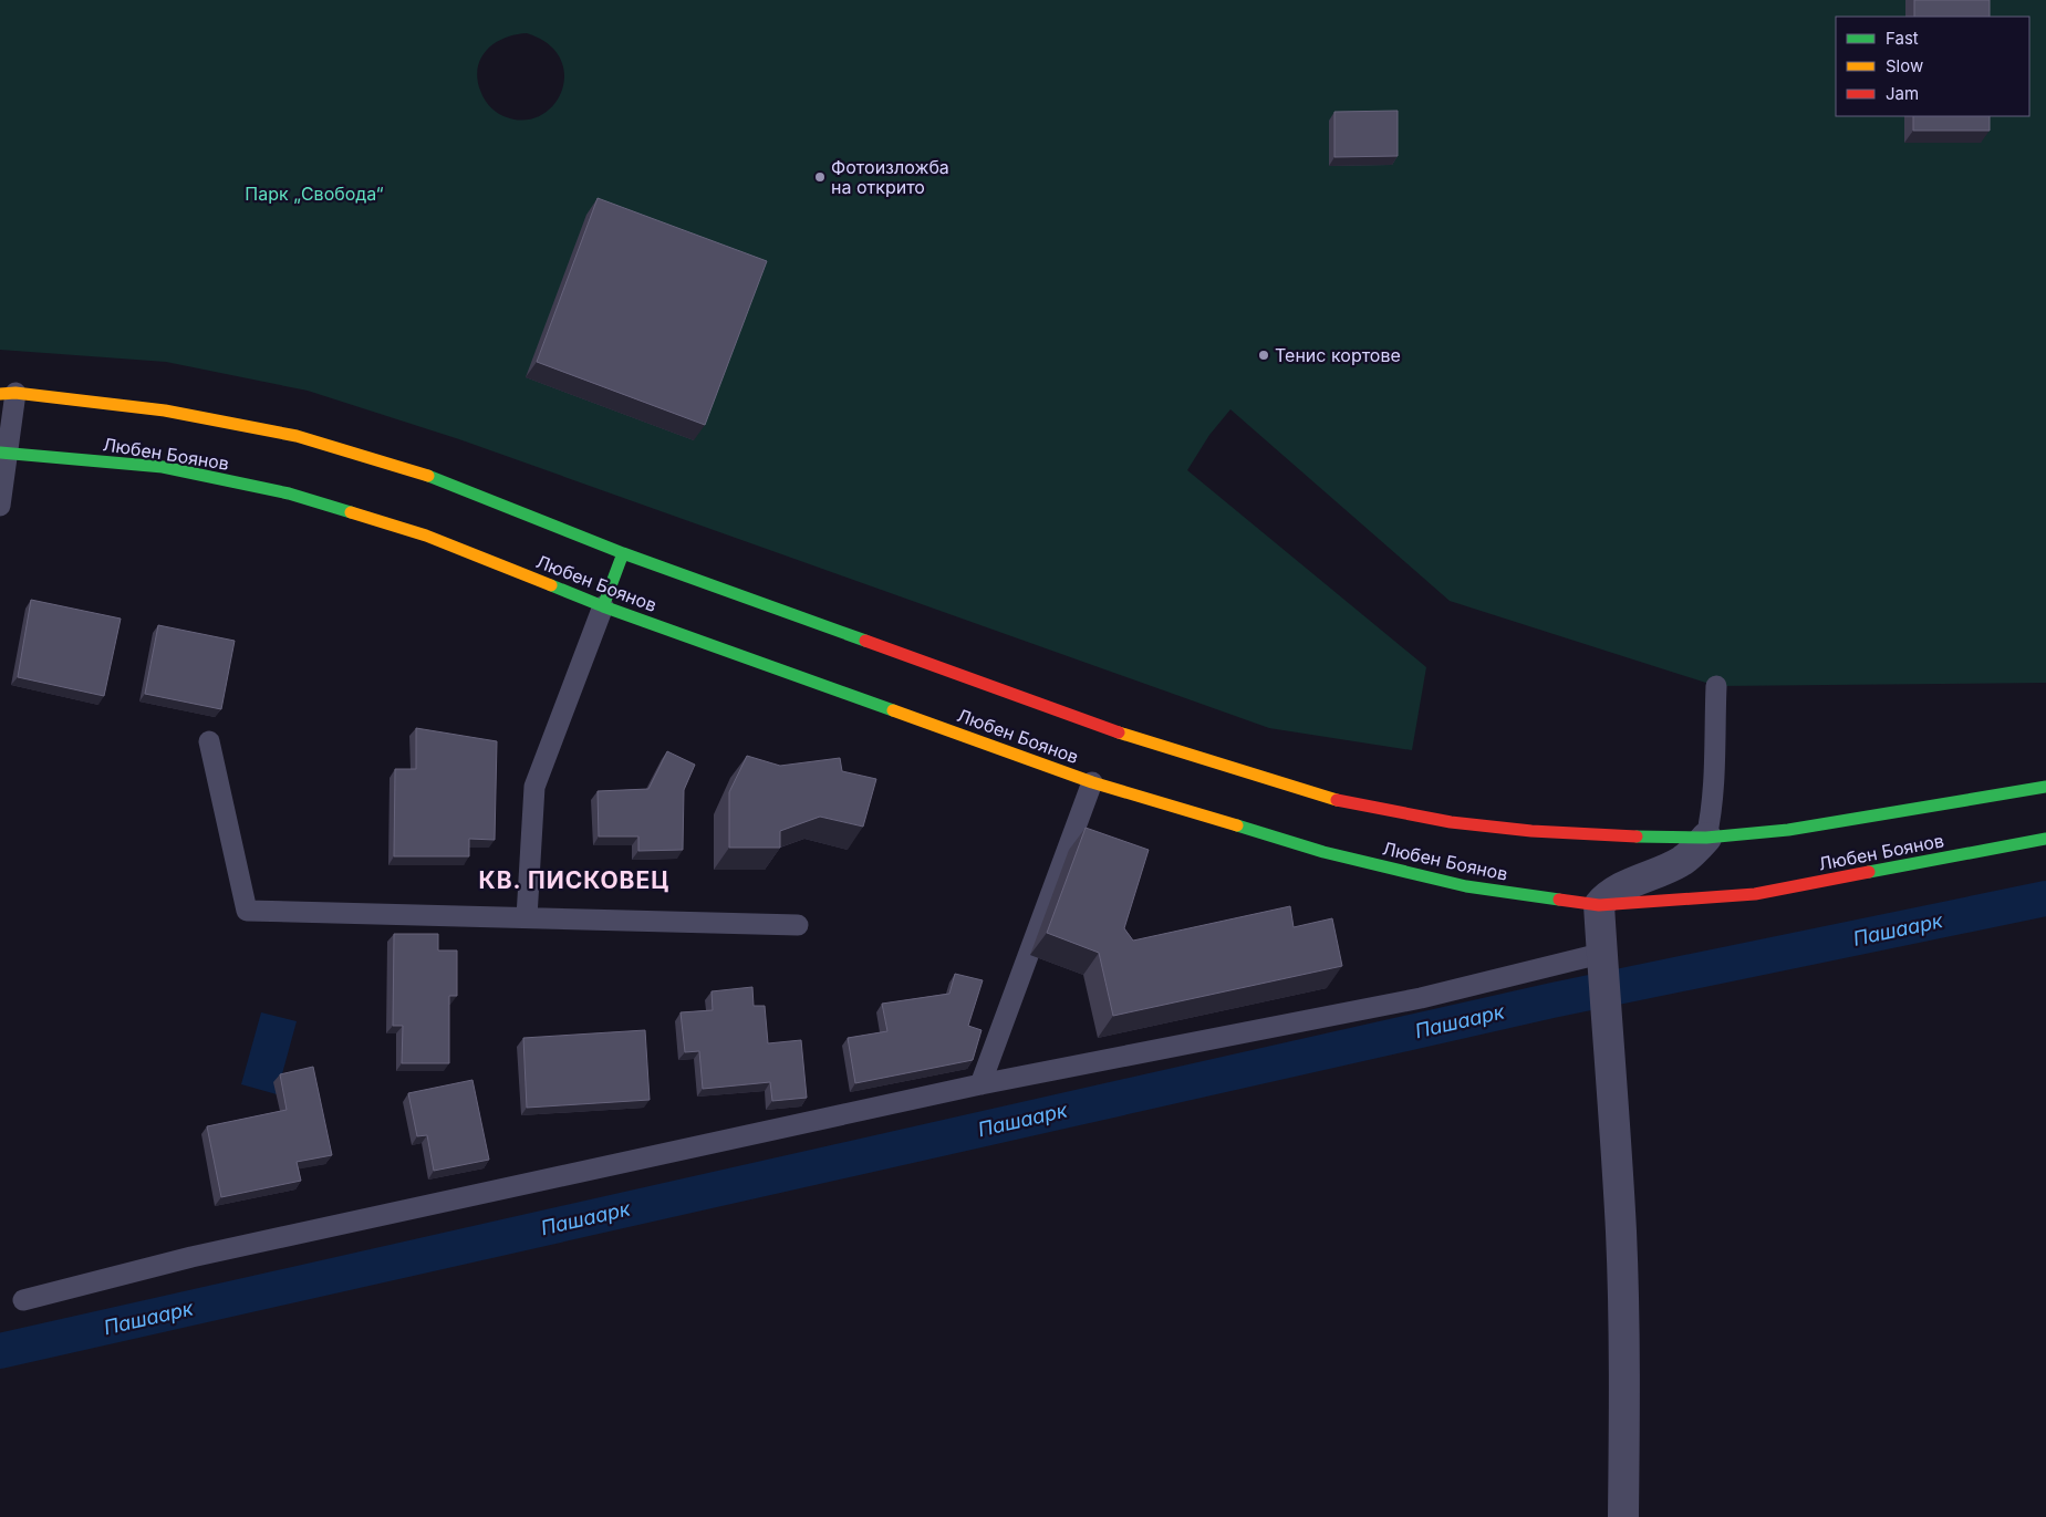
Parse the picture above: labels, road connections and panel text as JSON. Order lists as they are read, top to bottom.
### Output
{
  "streets": {
    "street": ["Любен Боянов"]
  },
  "districts": ["КВ. ПИСКОВЕЦ"],
  "water": ["Пашаарк"],
  "parks": ["Парк „Свобода“"],
  "places": ["Фотоизложба на открито", "Тенис кортове"],
  "legend": ["Fast", "Slow", "Jam"]
}
